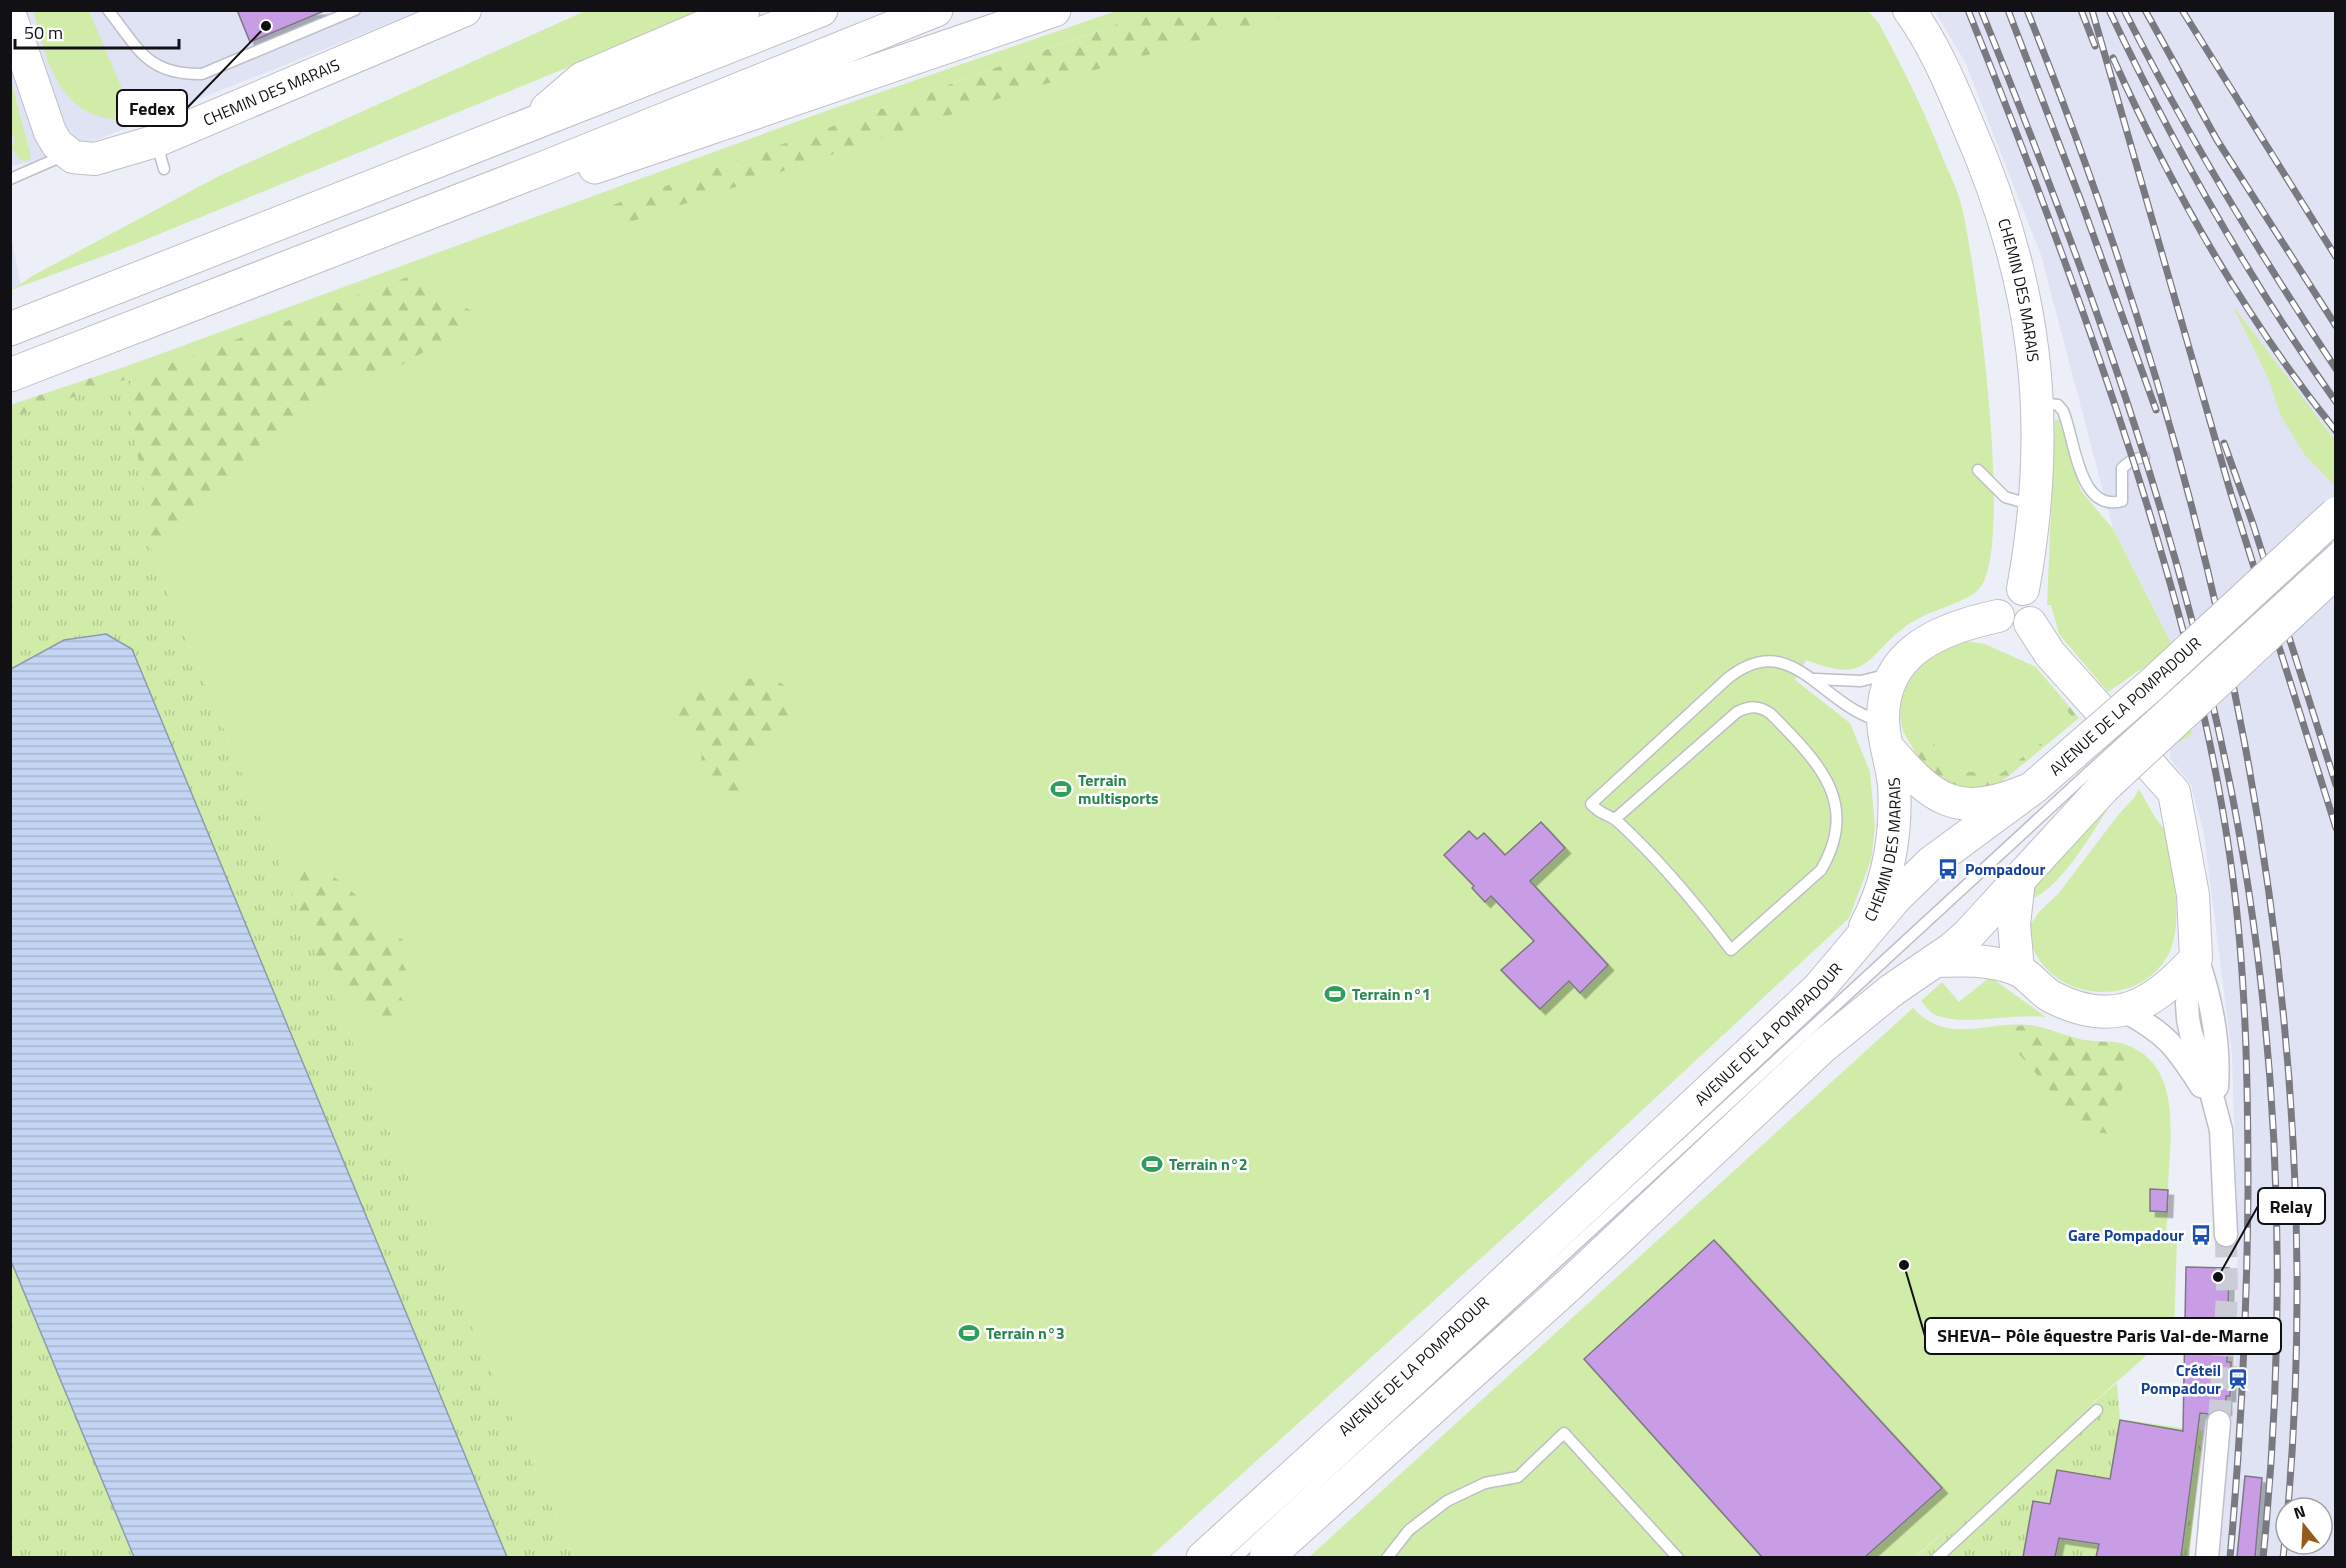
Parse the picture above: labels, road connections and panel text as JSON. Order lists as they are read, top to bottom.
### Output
{
  "streets": {
    "main road": ["AVENUE DE LA POMPADOUR"],
    "street": ["CHEMIN DES MARAIS"]
  },
  "crossings": [
    ["CHEMIN DES MARAIS", "AVENUE DE LA POMPADOUR"]
  ],
  "places": {
    "other": ["Fedex", "SHEVA– Pôle équestre Paris Val-de-Marne", "Relay"],
    "sports": [
      "Terrain multisports",
      "Terrain n°1",
      "Terrain n°2",
      "Terrain n°3"
    ],
    "bus stop": ["Pompadour", "Gare Pompadour"],
    "station": ["Créteil Pompadour"]
  },
  "scale_bar": "50 m",
  "north": "top"
}
